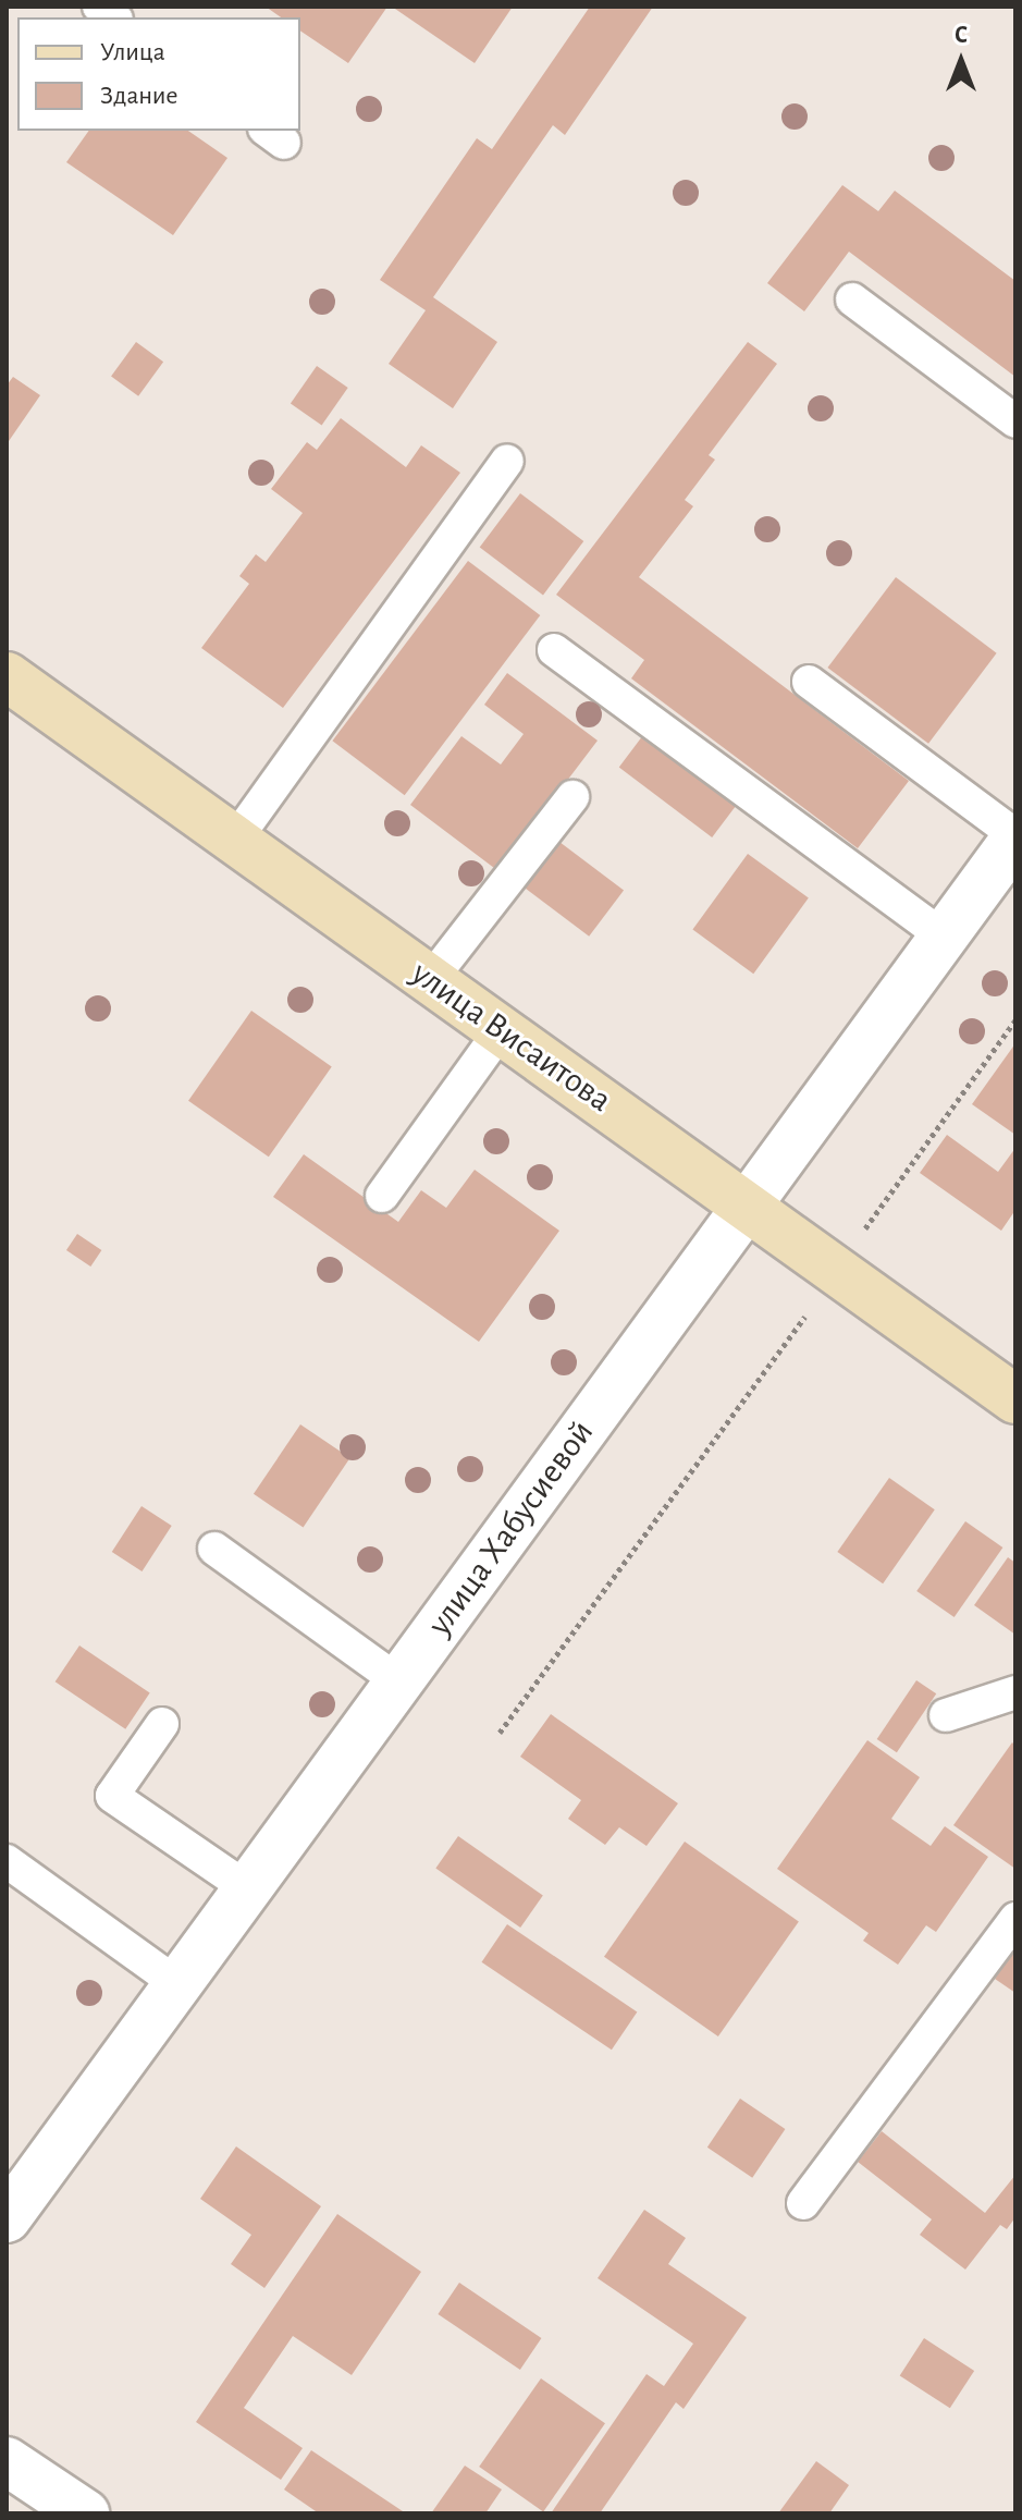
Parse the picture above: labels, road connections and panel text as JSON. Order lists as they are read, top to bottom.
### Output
{
  "streets": {
    "main road": ["улица Висаитова"],
    "street": ["улица Хабусиевой"]
  },
  "crossings": [
    ["улица Висаитова", "улица Хабусиевой"]
  ],
  "legend": ["Улица", "Здание"],
  "north": "top"
}
